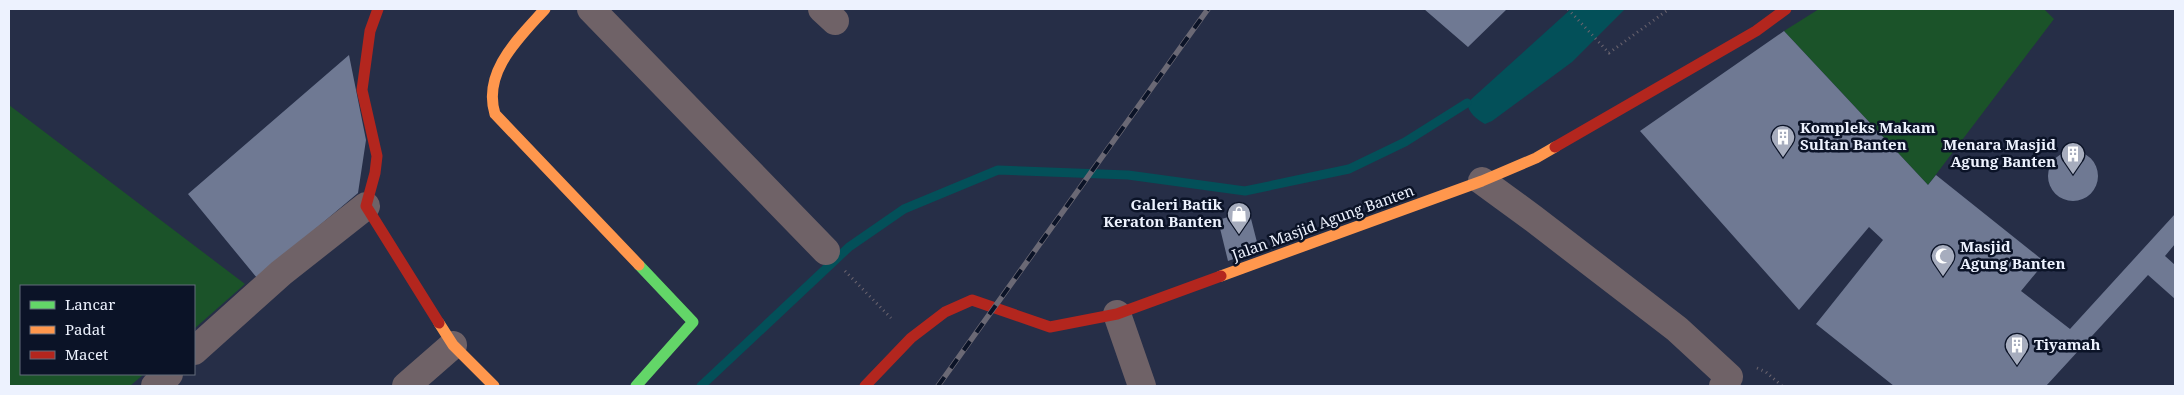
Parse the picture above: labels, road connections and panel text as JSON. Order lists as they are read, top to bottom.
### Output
{
  "streets": {
    "street": ["Jalan Masjid Agung Banten"]
  },
  "places": {
    "building": ["Kompleks Makam Sultan Banten", "Menara Masjid Agung Banten", "Tiyamah"],
    "shop": ["Galeri Batik Keraton Banten"],
    "mosque": ["Masjid Agung Banten"]
  },
  "legend": ["Lancar", "Padat", "Macet"]
}
